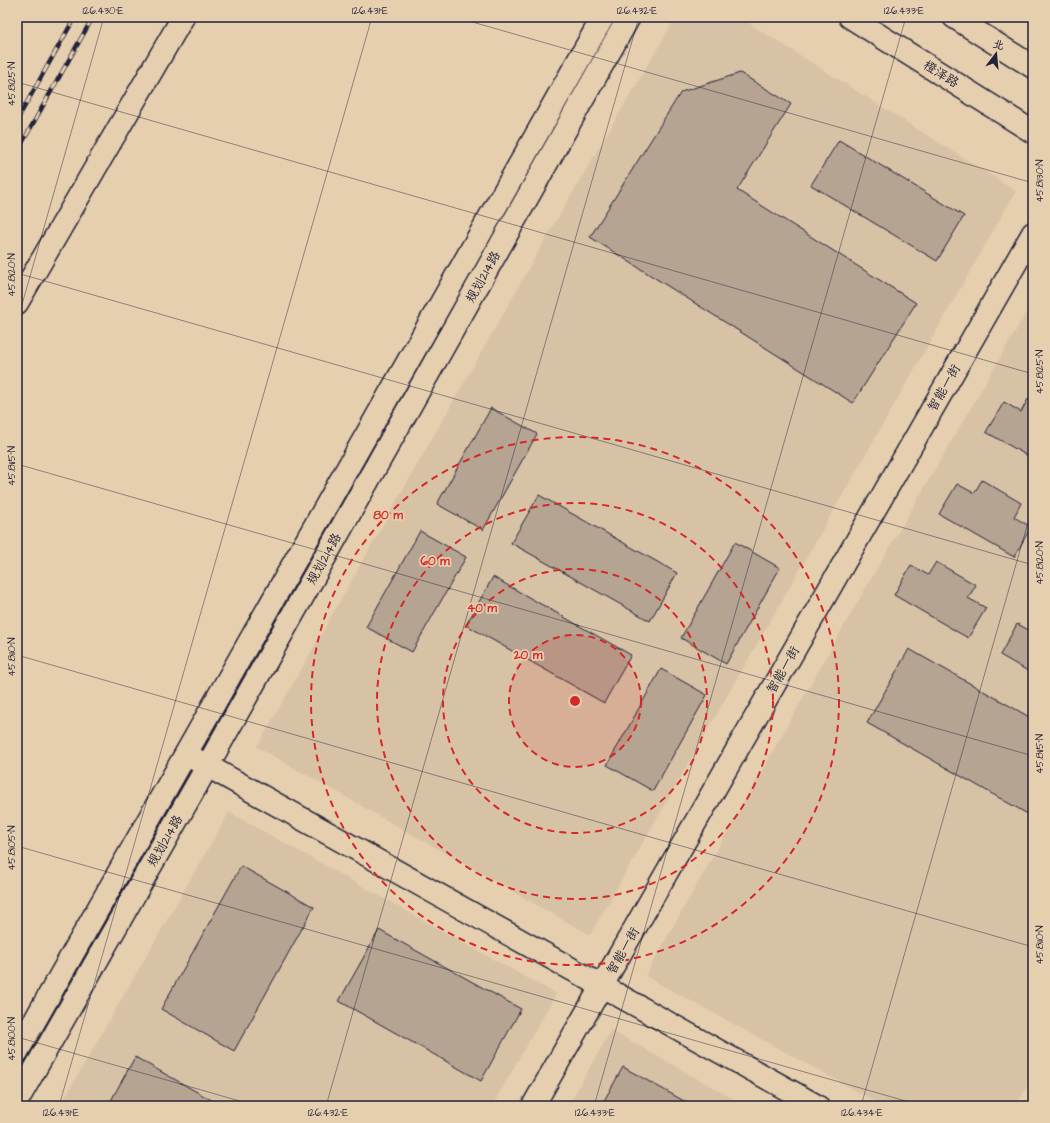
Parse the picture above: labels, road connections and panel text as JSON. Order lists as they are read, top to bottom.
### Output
{
  "streets": {
    "main road": ["橙泽路", "规划214路", "智能一街"]
  },
  "north": "top",
  "coordinates": [
    "126.430°E",
    "126.431°E",
    "126.432°E",
    "126.433°E",
    "45.8125°N",
    "45.8130°N",
    "45.8120°N",
    "45.8115°N",
    "45.8110°N",
    "45.8105°N",
    "45.8100°N",
    "126.434°E"
  ],
  "rings": [
    "80 m",
    "60 m",
    "40 m",
    "20 m"
  ]
}
